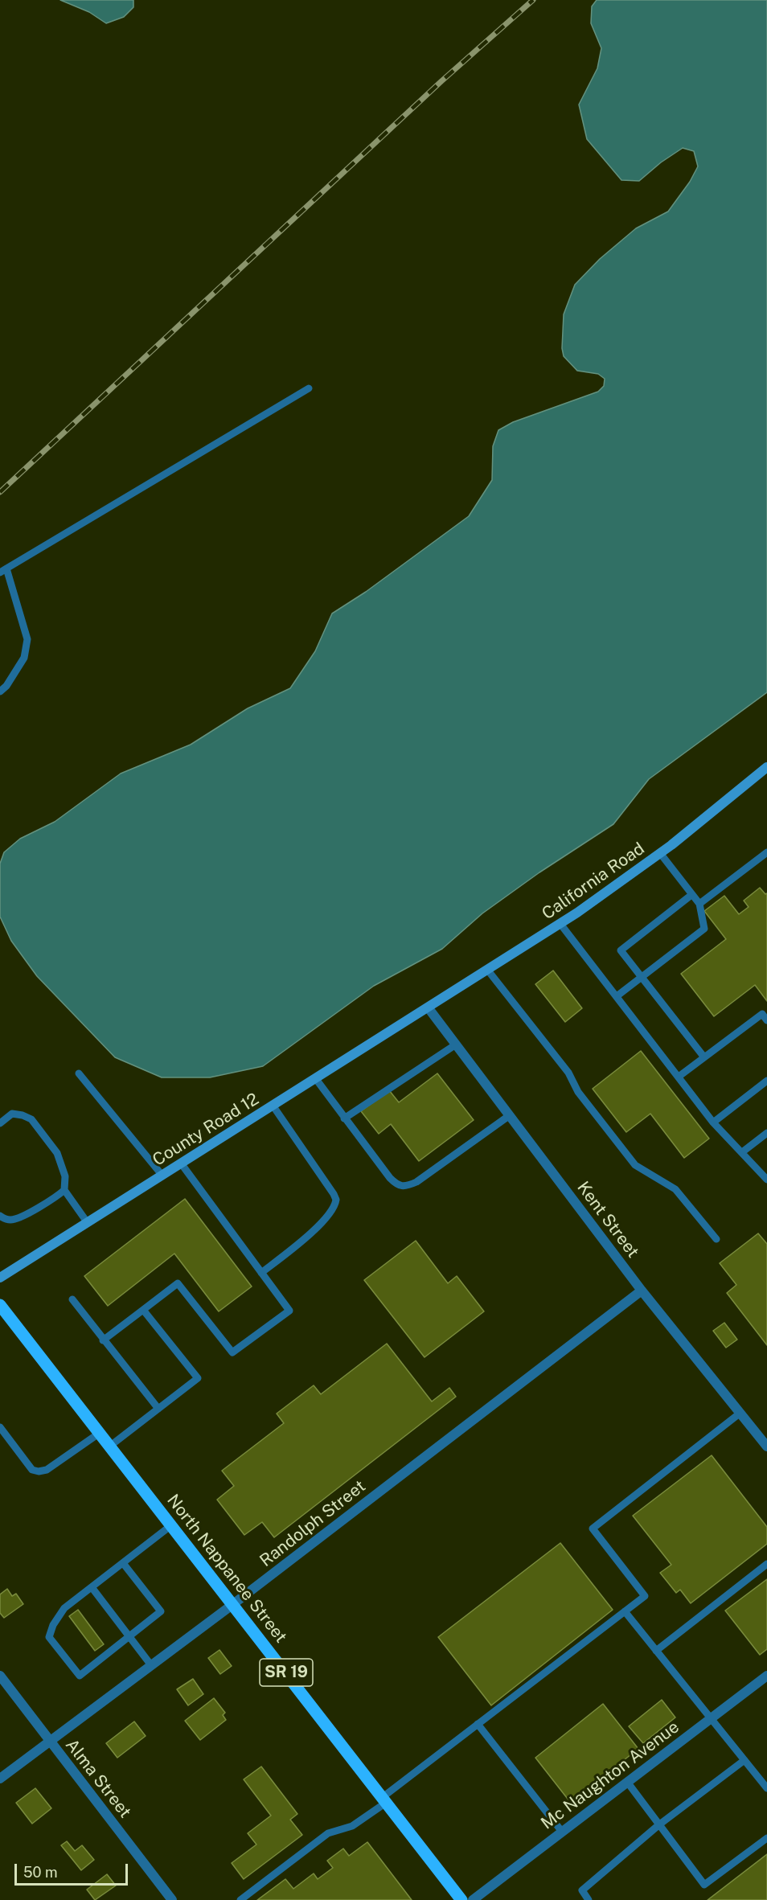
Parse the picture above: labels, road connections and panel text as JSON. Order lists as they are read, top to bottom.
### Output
{
  "streets": {
    "main road": [
      "California Road",
      "County Road 12",
      "North Nappanee Street",
      "SR 19"
    ],
    "street": [
      "Kent Street",
      "Randolph Street",
      "Mc Naughton Avenue",
      "Alma Street"
    ]
  },
  "crossings": [
    ["California Road", "County Road 12"],
    ["California Road", "Kent Street"],
    ["County Road 12", "Kent Street"],
    ["Kent Street", "Randolph Street"],
    ["Randolph Street", "North Nappanee Street"],
    ["Randolph Street", "Alma Street"]
  ],
  "scale_bar": "50 m"
}
